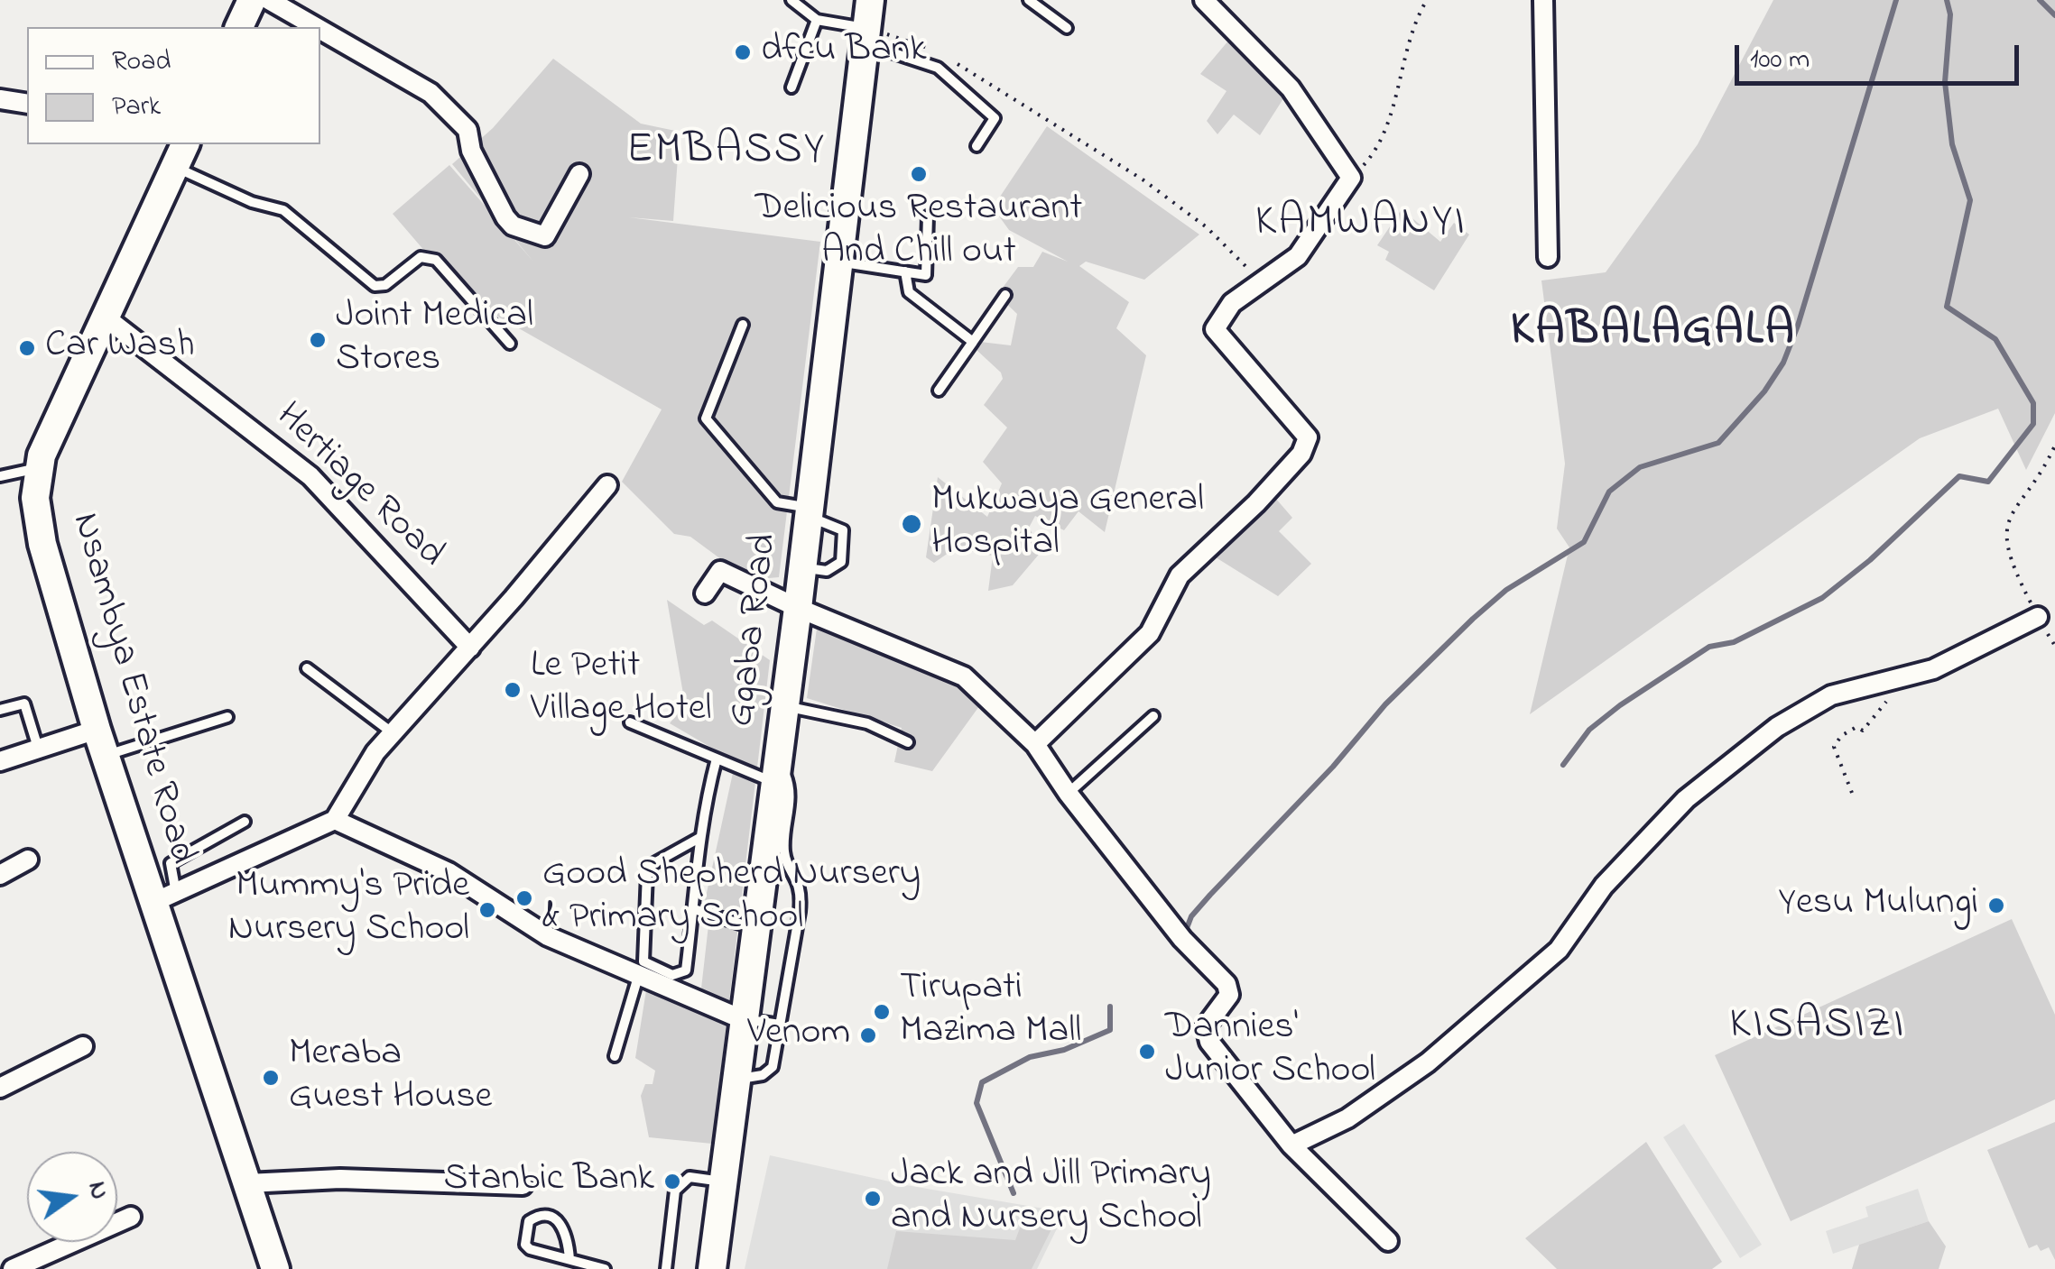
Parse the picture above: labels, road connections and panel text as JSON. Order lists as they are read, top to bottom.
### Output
{
  "streets": {
    "main road": ["Ggaba Road", "Nsambya Estate Road"],
    "street": ["Hertiage Road"]
  },
  "crossings": [
    ["Hertiage Road", "Nsambya Estate Road"]
  ],
  "districts": [
    "EMBASSY",
    "KAMWANYI",
    "KABALAGALA",
    "KISASIZI"
  ],
  "places": [
    "dfcu Bank",
    "Delicious Restaurant And Chill out",
    "Joint Medical Stores",
    "Car Wash",
    "Mukwaya General Hospital",
    "Le Petit Village Hotel",
    "Good Shepherd Nursery & Primary School",
    "Yesu Mulungi",
    "Mummy's Pride Nursery School",
    "Tirupati Mazima Mall",
    "Venom",
    "Dannies' Junior School",
    "Meraba Guest House",
    "Stanbic Bank",
    "Jack and Jill Primary and Nursery School"
  ],
  "legend": ["Road", "Park"],
  "scale_bar": "100 m",
  "north": "right"
}
